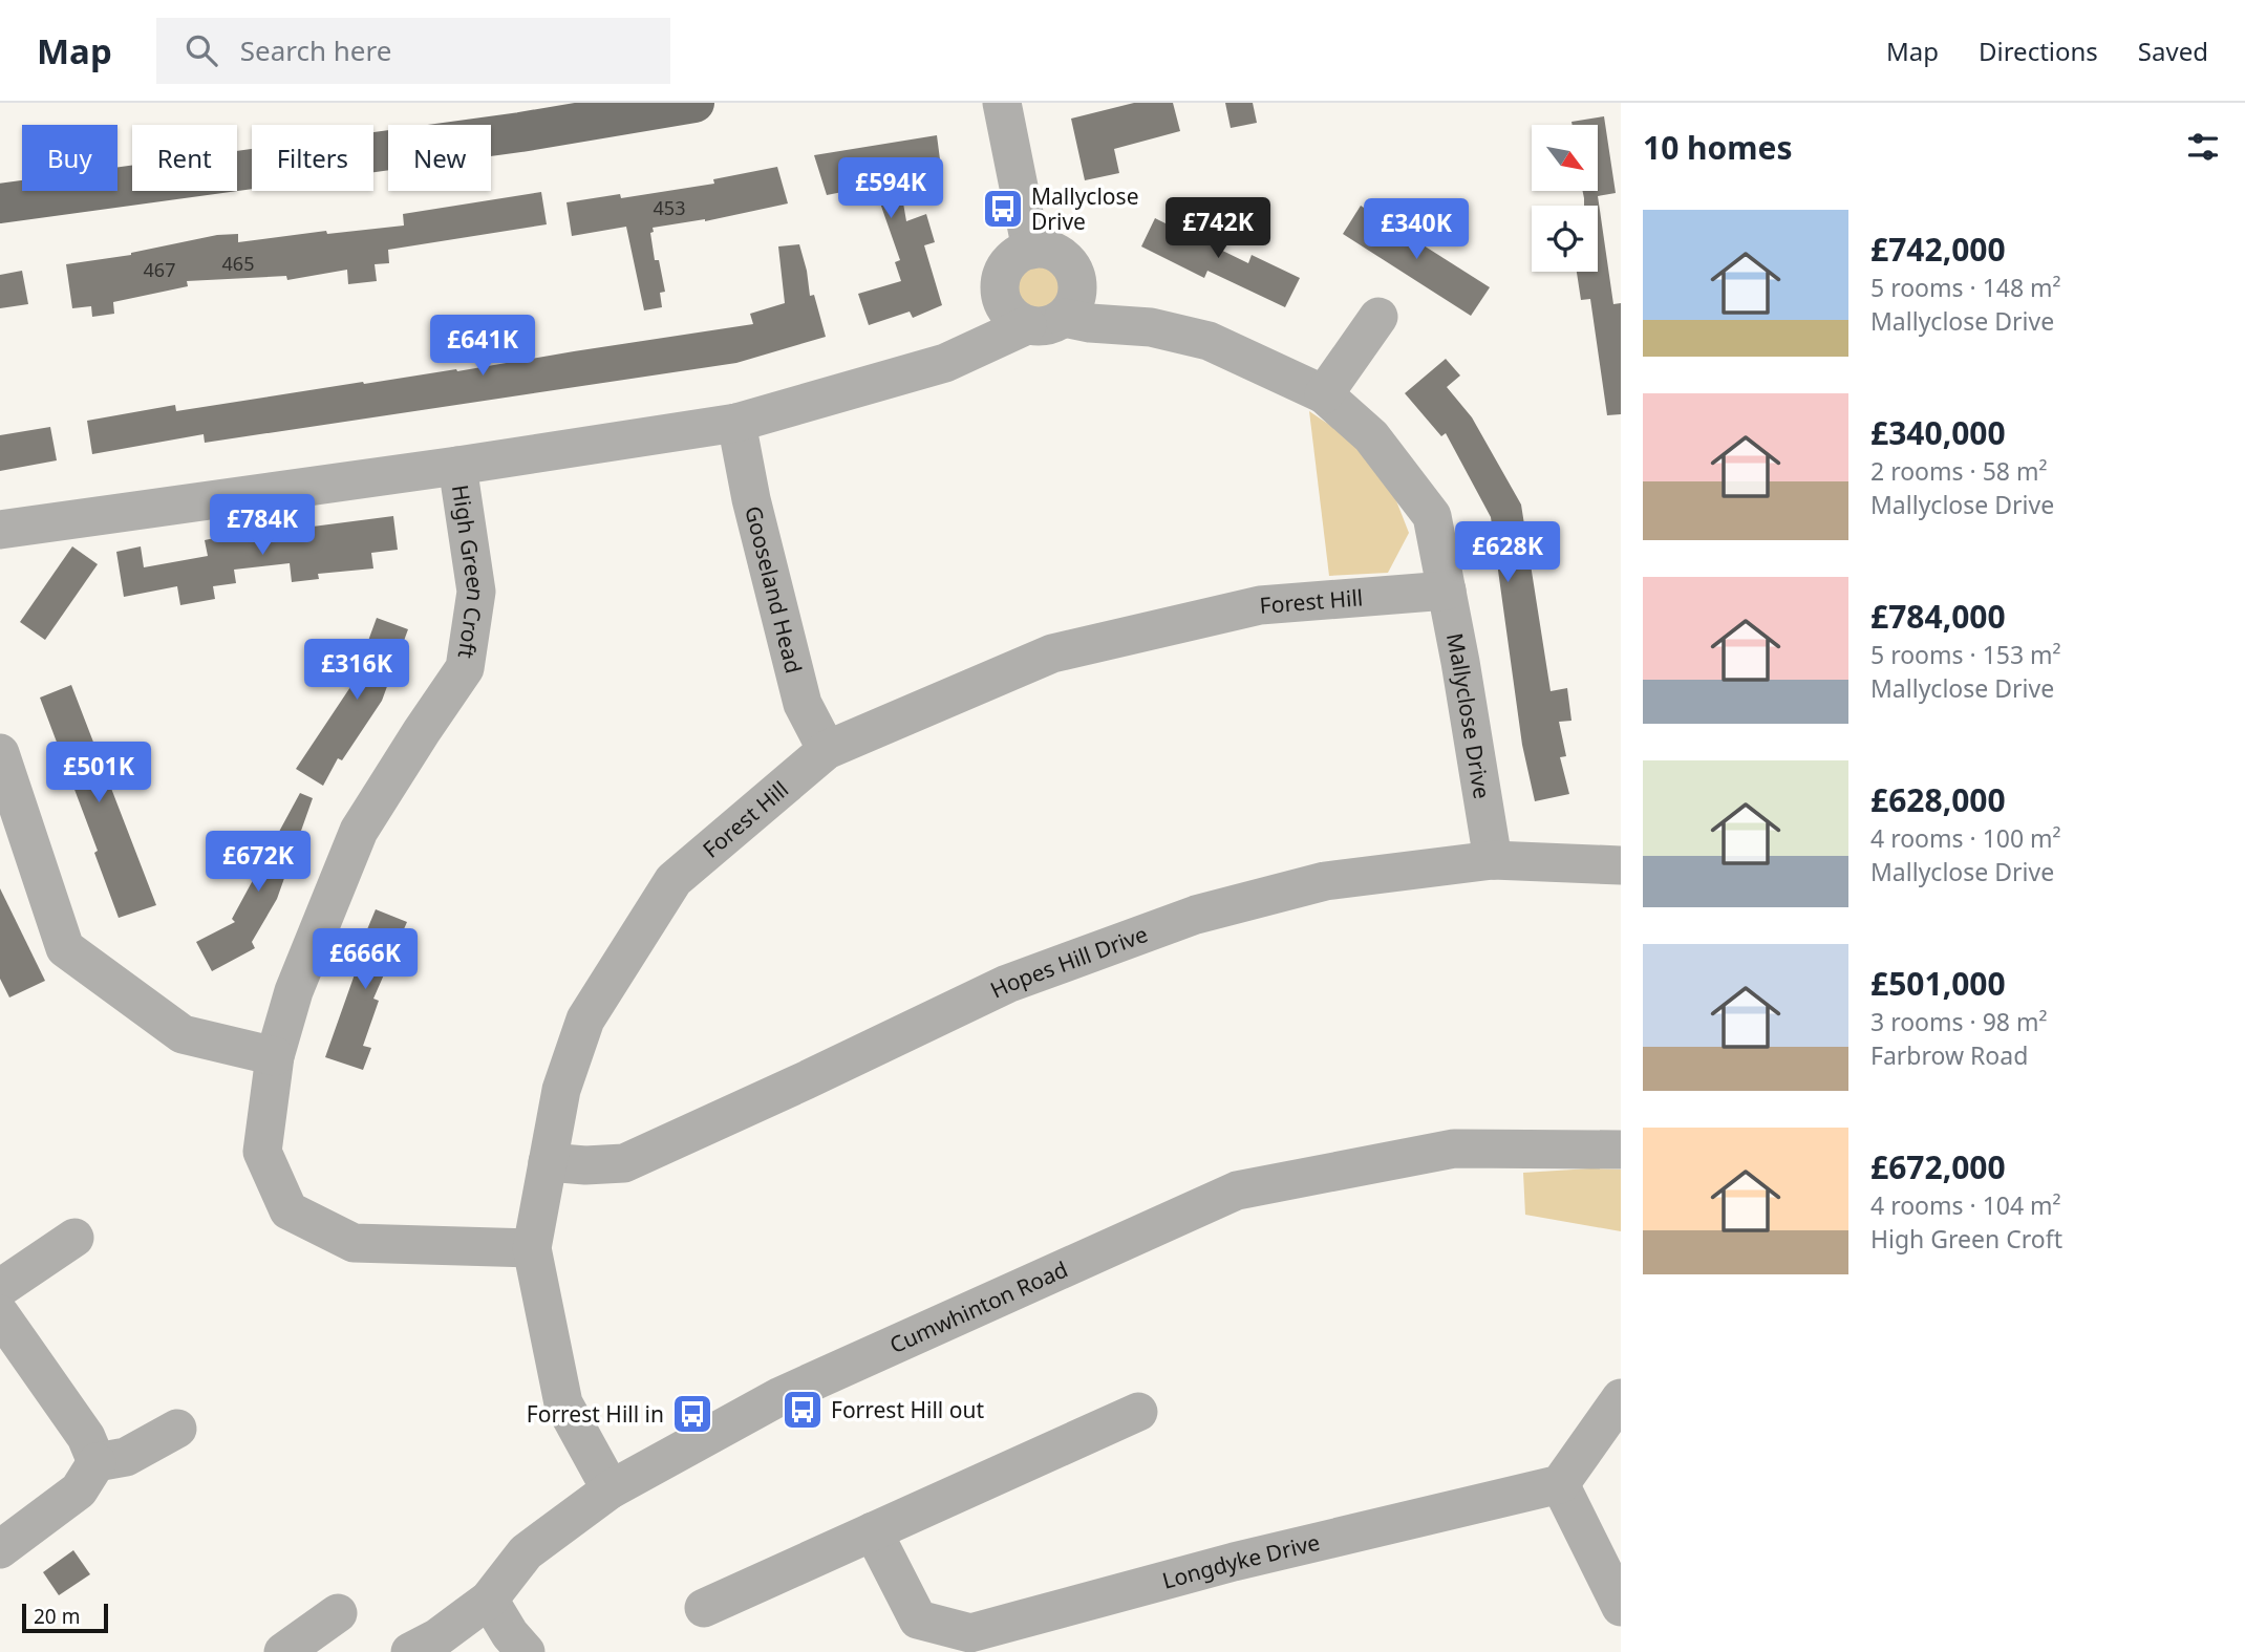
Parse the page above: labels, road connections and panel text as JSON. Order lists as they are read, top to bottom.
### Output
{
  "streets": {
    "street": [
      "High Green Croft",
      "Gooseland Head",
      "Forest Hill",
      "Mallyclose Drive",
      "Hopes Hill Drive",
      "Cumwhinton Road",
      "Longdyke Drive"
    ]
  },
  "crossings": [
    ["High Green Croft", "Forest Hill"],
    ["High Green Croft", "Mallyclose Drive"],
    ["Gooseland Head", "Forest Hill"],
    ["Gooseland Head", "Mallyclose Drive"],
    ["Forest Hill", "Mallyclose Drive"],
    ["Forest Hill", "Hopes Hill Drive"],
    ["Forest Hill", "Cumwhinton Road"],
    ["Mallyclose Drive", "Hopes Hill Drive"]
  ],
  "places": {
    "bus stop": ["Mallyclose Drive", "Forrest Hill out", "Forrest Hill in"]
  },
  "house_numbers": ["453", "465", "467"],
  "scale_bar": "20 m",
  "north": "bottom right",
  "page": {
    "header": "Map",
    "search": "Search here",
    "nav": ["Map", "Directions", "Saved"],
    "heading": "10 homes",
    "chip": [
      "Buy",
      "Rent",
      "Filters",
      "New"
    ],
    "price": [
      "£594K",
      "£742K",
      "£340K",
      "£641K",
      "£784K",
      "£628K",
      "£316K",
      "£501K",
      "£672K",
      "£666K"
    ],
    "list": [
      {
        "name": "£742,000",
        "note": "5 rooms · 148 m² · Mallyclose Drive"
      },
      {
        "name": "£340,000",
        "note": "2 rooms · 58 m² · Mallyclose Drive"
      },
      {
        "name": "£784,000",
        "note": "5 rooms · 153 m² · Mallyclose Drive"
      },
      {
        "name": "£628,000",
        "note": "4 rooms · 100 m² · Mallyclose Drive"
      },
      {
        "name": "£501,000",
        "note": "3 rooms · 98 m² · Farbrow Road"
      },
      {
        "name": "£672,000",
        "note": "4 rooms · 104 m² · High Green Croft"
      }
    ],
    "scale": "20 m"
  }
}
